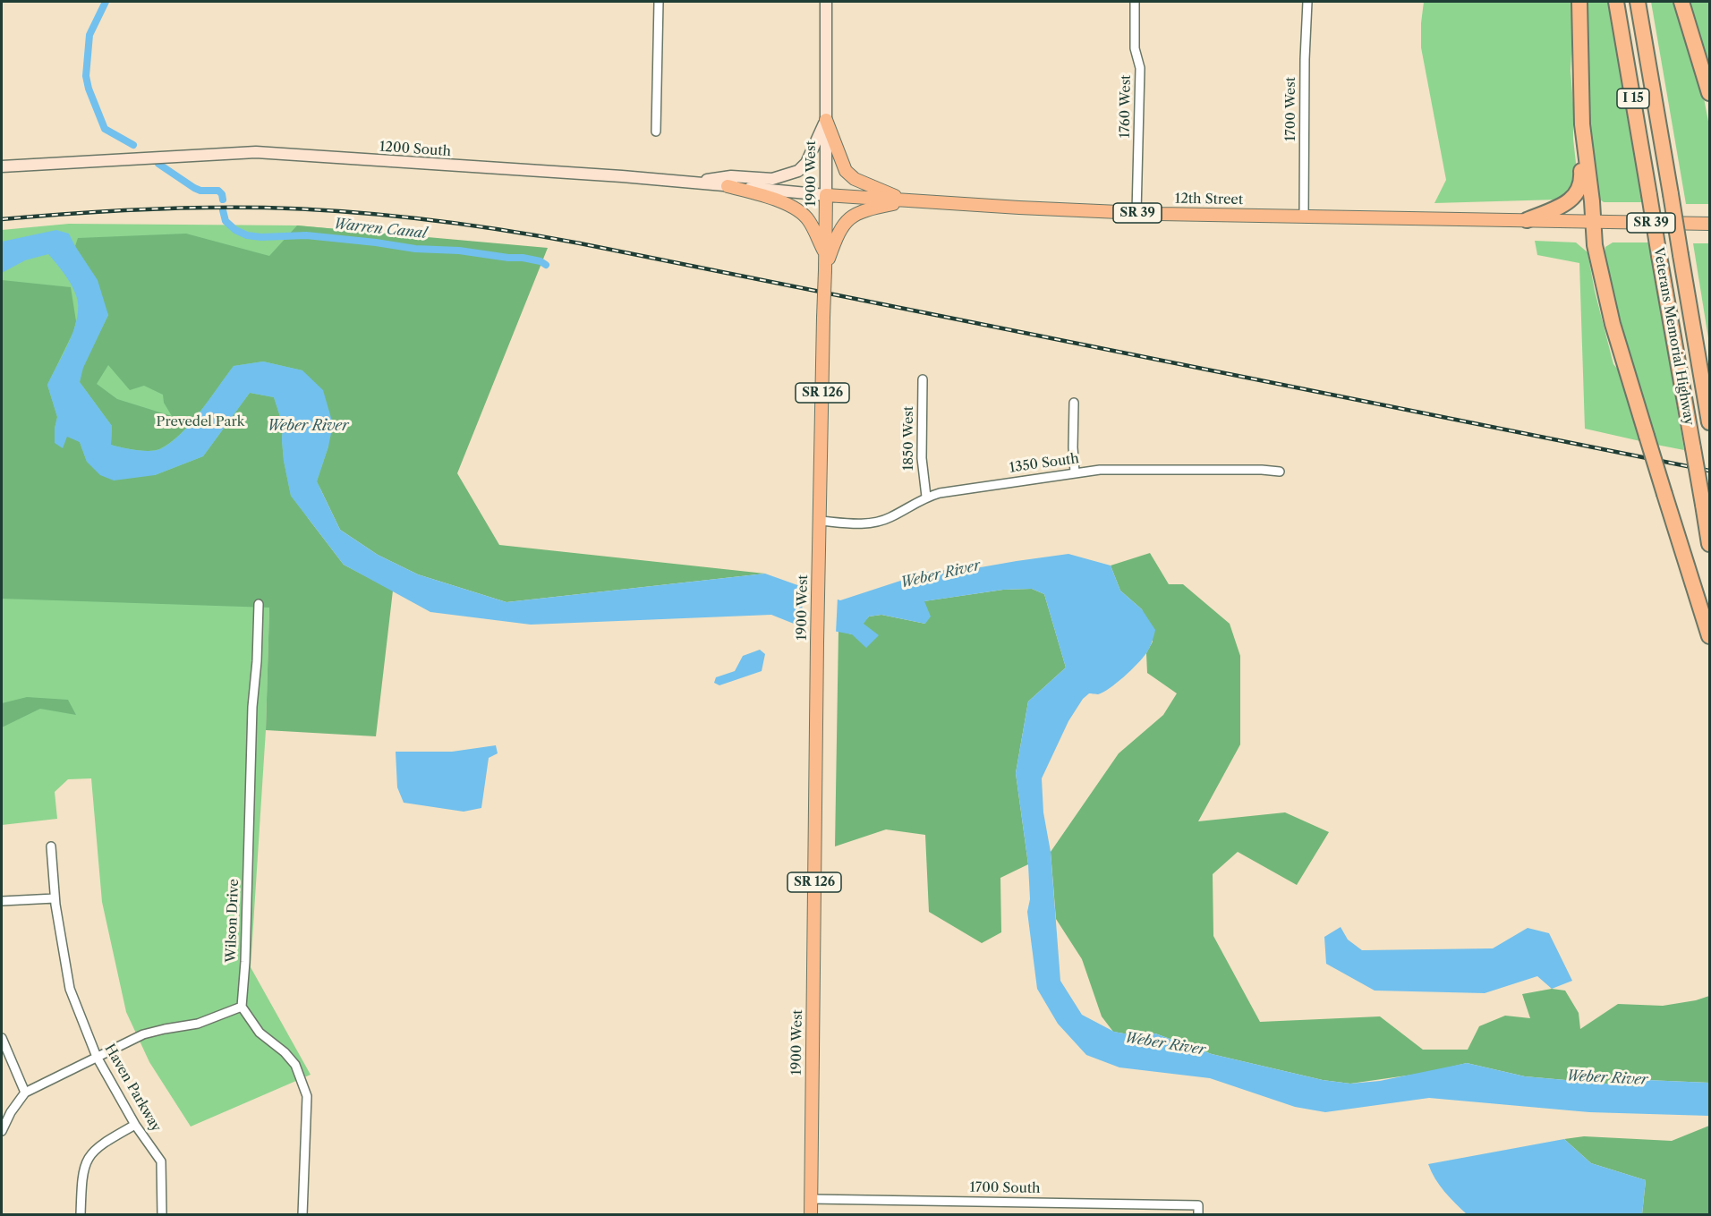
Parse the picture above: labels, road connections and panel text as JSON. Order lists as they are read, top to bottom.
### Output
{
  "streets": {
    "highway": ["I 15", "Veterans Memorial Highway"],
    "main road": [
      "1200 South",
      "1900 West",
      "12th Street",
      "SR 39",
      "SR 126"
    ],
    "street": [
      "1760 West",
      "1700 West",
      "1850 West",
      "1350 South",
      "Wilson Drive",
      "Haven Parkway",
      "1700 South"
    ]
  },
  "crossings": [
    ["1760 West", "12th Street"],
    ["1700 West", "12th Street"],
    ["1200 South", "1900 West"],
    ["1200 South", "12th Street"],
    ["1900 West", "12th Street"],
    ["1900 West", "1350 South"],
    ["1900 West", "1700 South"],
    ["12th Street", "SR 39"],
    ["1850 West", "1350 South"]
  ],
  "water": ["Warren Canal", "Weber River"],
  "parks": ["Prevedel Park"]
}
